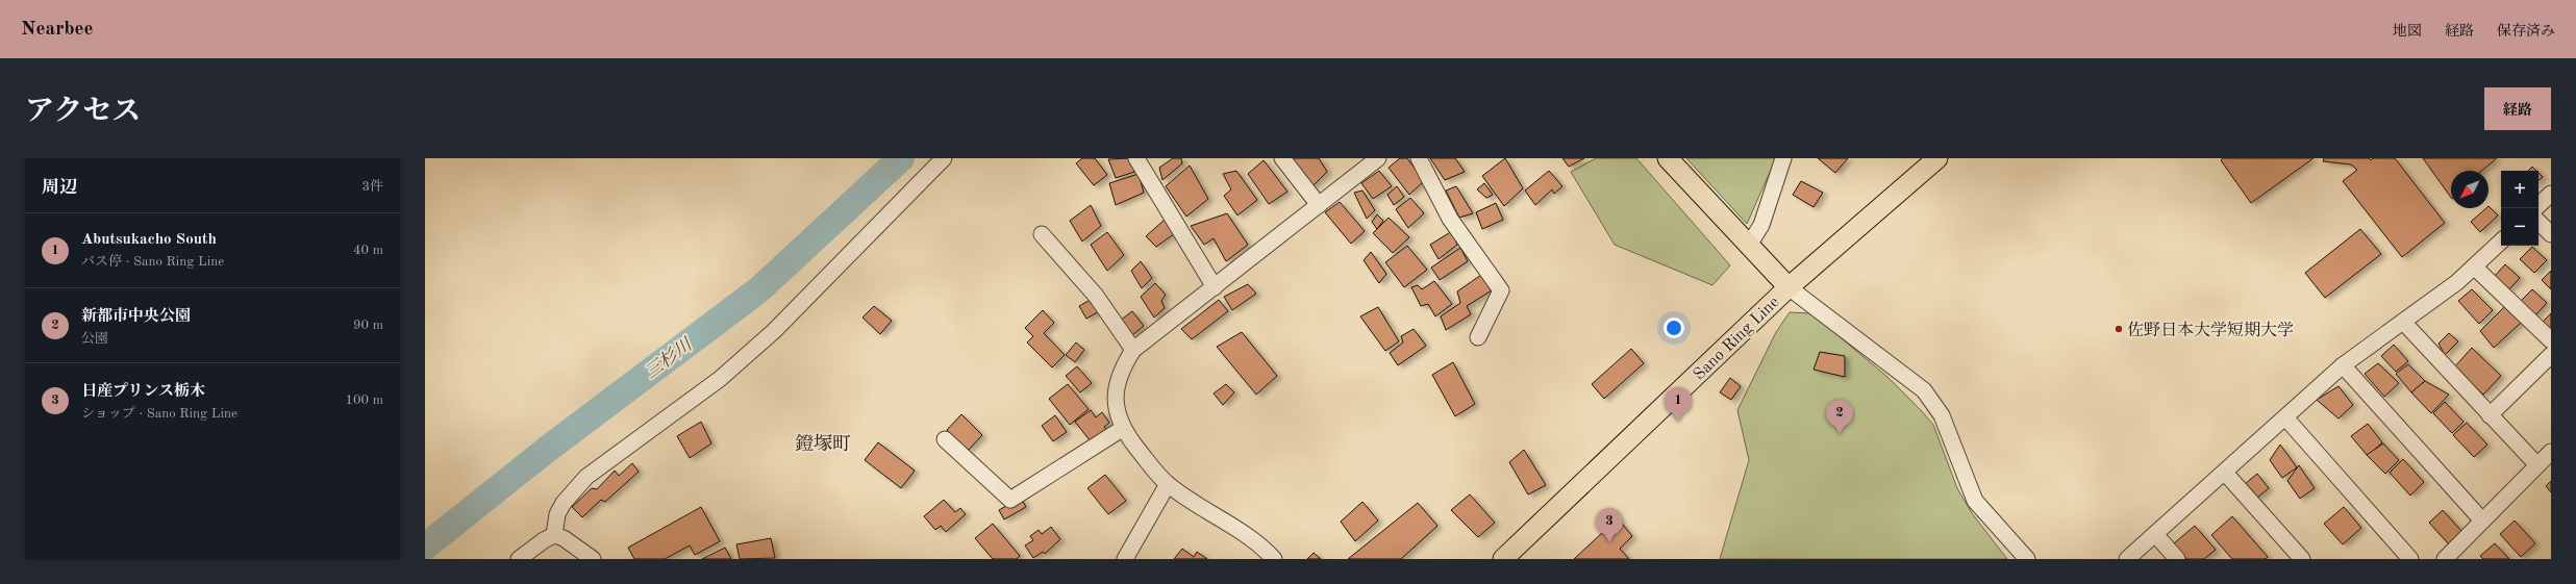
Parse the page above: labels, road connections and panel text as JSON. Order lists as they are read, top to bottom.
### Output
{
  "streets": {
    "main road": ["Sano Ring Line"]
  },
  "districts": ["鐙塚町"],
  "water": ["三杉川"],
  "places": ["佐野日本大学短期大学"],
  "north": "bottom left",
  "page": {
    "header": "Nearbee",
    "nav": ["地図", "経路", "保存済み"],
    "title": "アクセス",
    "buttons": "経路",
    "heading": ["周辺", "3件"],
    "map_buttons": ["+", "−"],
    "list": [
      {
        "mark": "1",
        "name": "Abutsukacho South",
        "note": "バス停 · Sano Ring Line",
        "value": "40 m"
      },
      {
        "mark": "2",
        "name": "新都市中央公園",
        "note": "公園",
        "value": "90 m"
      },
      {
        "mark": "3",
        "name": "日産プリンス栃木",
        "note": "ショップ · Sano Ring Line",
        "value": "100 m"
      }
    ],
    "pins": ["1", "2", "3"]
  }
}
